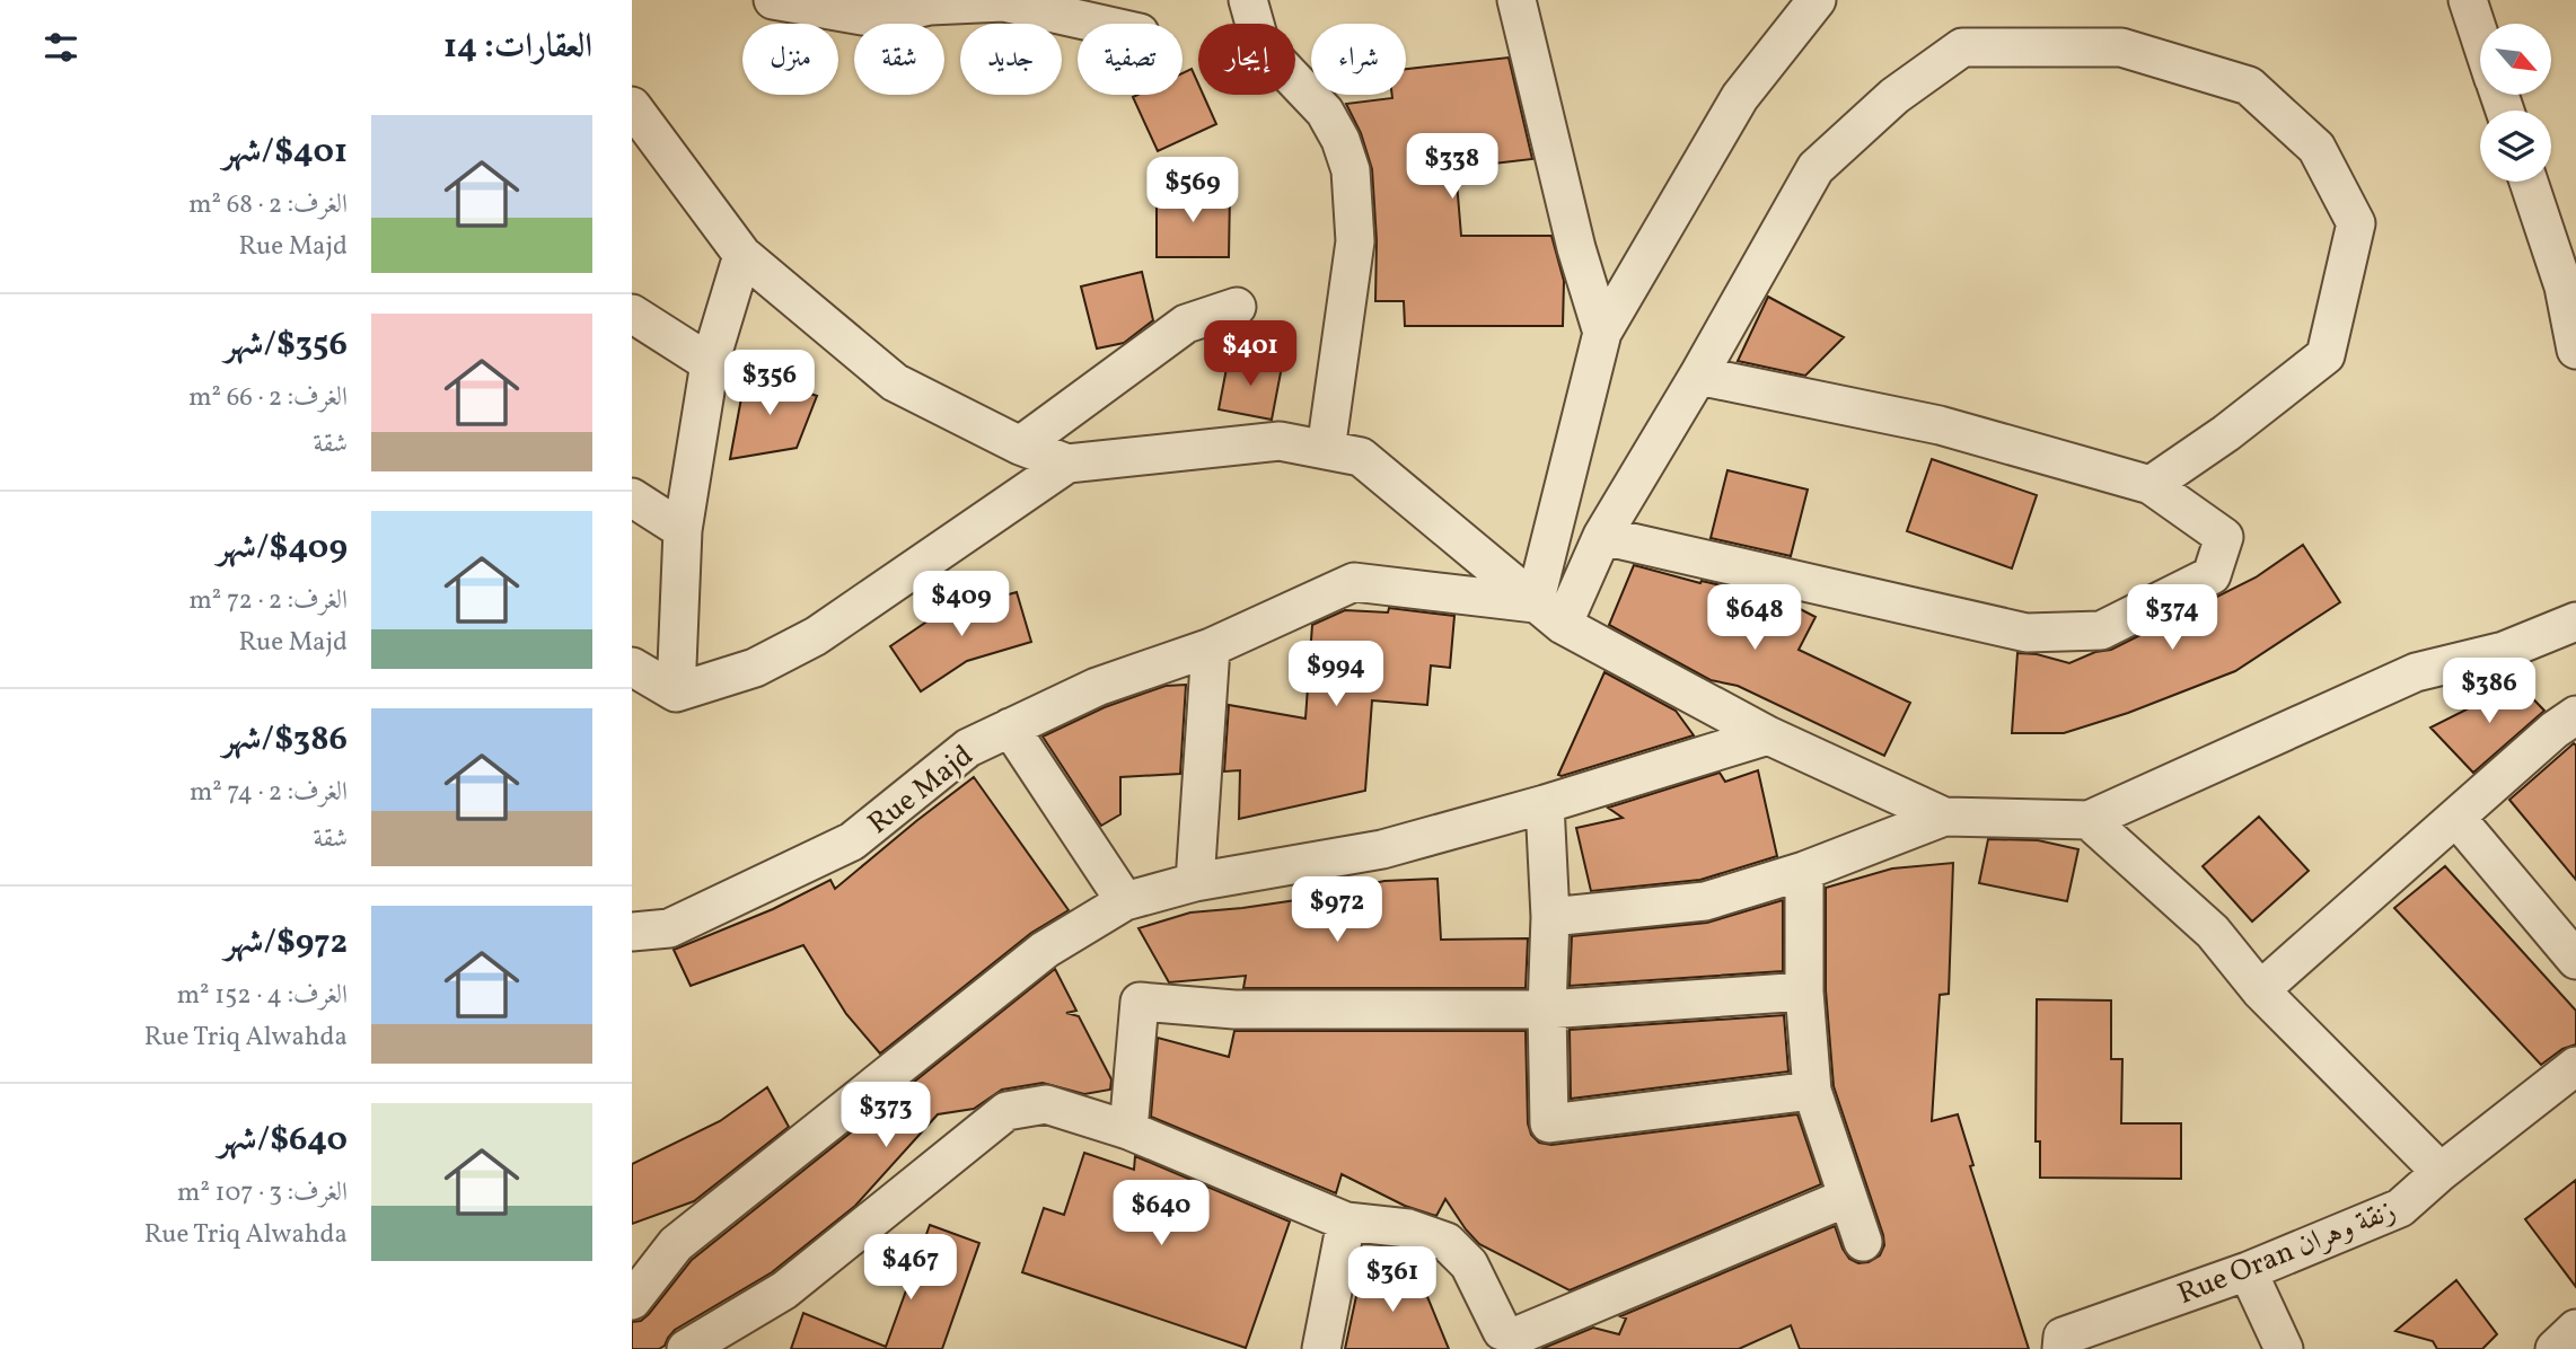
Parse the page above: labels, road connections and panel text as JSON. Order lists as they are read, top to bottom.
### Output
{
  "streets": {
    "street": ["Rue Majd", "Rue Oran زنقة وهران"]
  },
  "north": "bottom right",
  "page": {
    "heading": "العقارات: 14",
    "chip": [
      "شراء",
      "إيجار",
      "تصفية",
      "جديد",
      "شقة",
      "منزل"
    ],
    "list": [
      {
        "name": "$401/شهر",
        "note": "الغرف: 2 · 68 m² · Rue Majd"
      },
      {
        "name": "$356/شهر",
        "note": "الغرف: 2 · 66 m² · شقة"
      },
      {
        "name": "$409/شهر",
        "note": "الغرف: 2 · 72 m² · Rue Majd"
      },
      {
        "name": "$386/شهر",
        "note": "الغرف: 2 · 74 m² · شقة"
      },
      {
        "name": "$972/شهر",
        "note": "الغرف: 4 · 152 m² · Rue Triq Alwahda"
      },
      {
        "name": "$640/شهر",
        "note": "الغرف: 3 · 107 m² · Rue Triq Alwahda"
      }
    ],
    "price": [
      "$338",
      "$569",
      "$401",
      "$356",
      "$409",
      "$648",
      "$374",
      "$994",
      "$386",
      "$972",
      "$373",
      "$640",
      "$467",
      "$361"
    ]
  }
}
